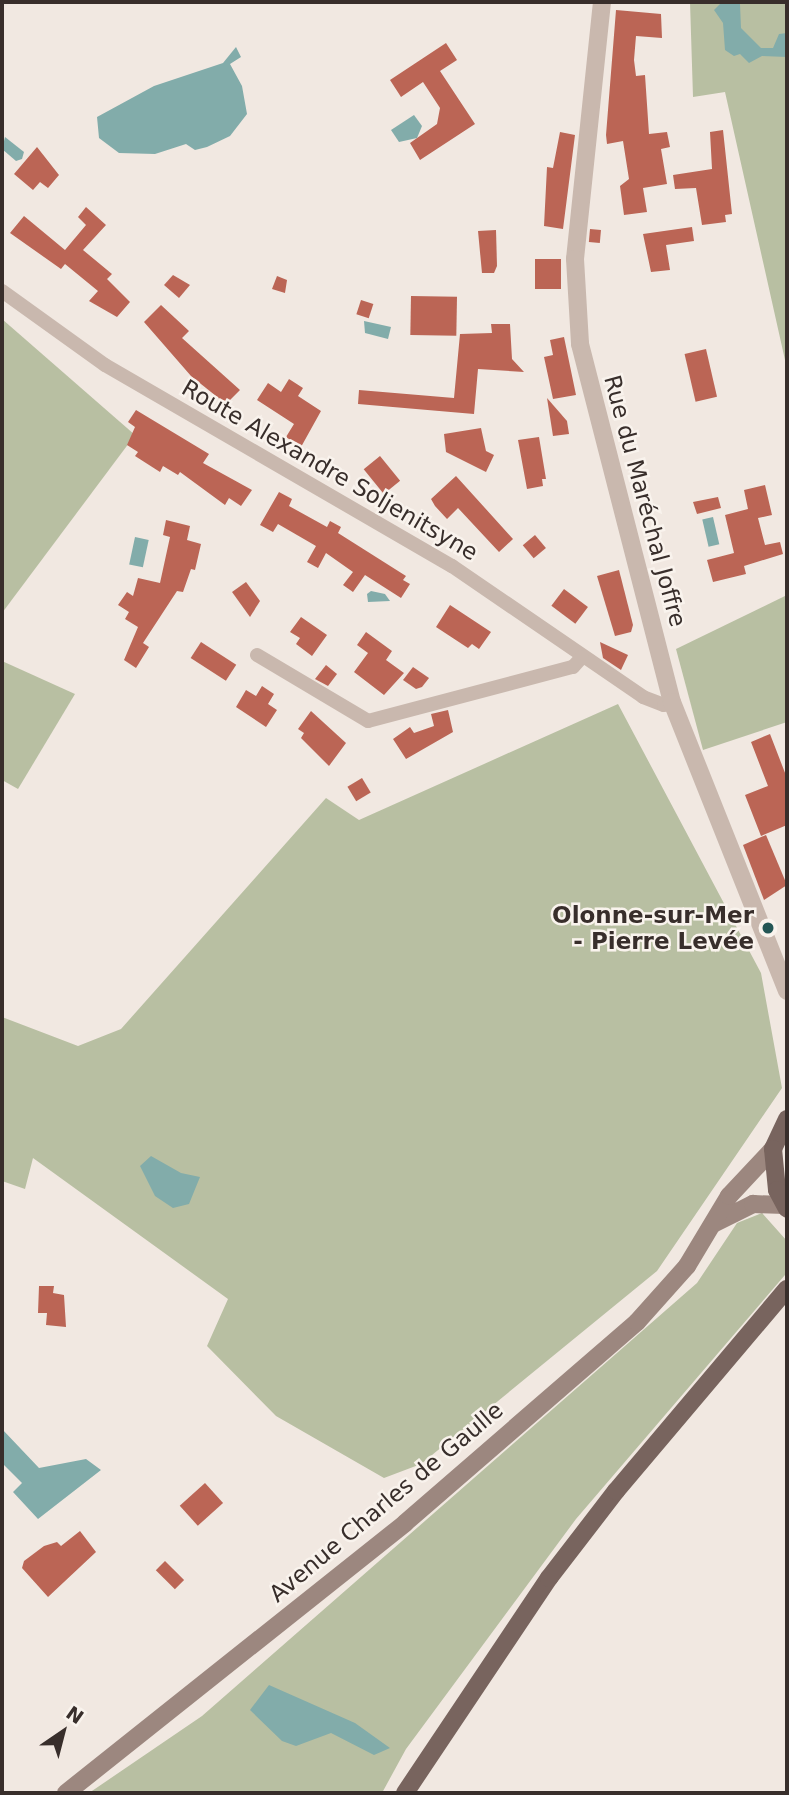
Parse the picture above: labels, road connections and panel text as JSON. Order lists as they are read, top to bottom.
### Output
{
  "streets": {
    "main road": ["Avenue Charles de Gaulle"],
    "street": ["Route Alexandre Soljenitsyne", "Rue du Maréchal Joffre"]
  },
  "crossings": [
    ["Route Alexandre Soljenitsyne", "Rue du Maréchal Joffre"]
  ],
  "places": ["Olonne-sur-Mer - Pierre Levée"],
  "north": "top right"
}
